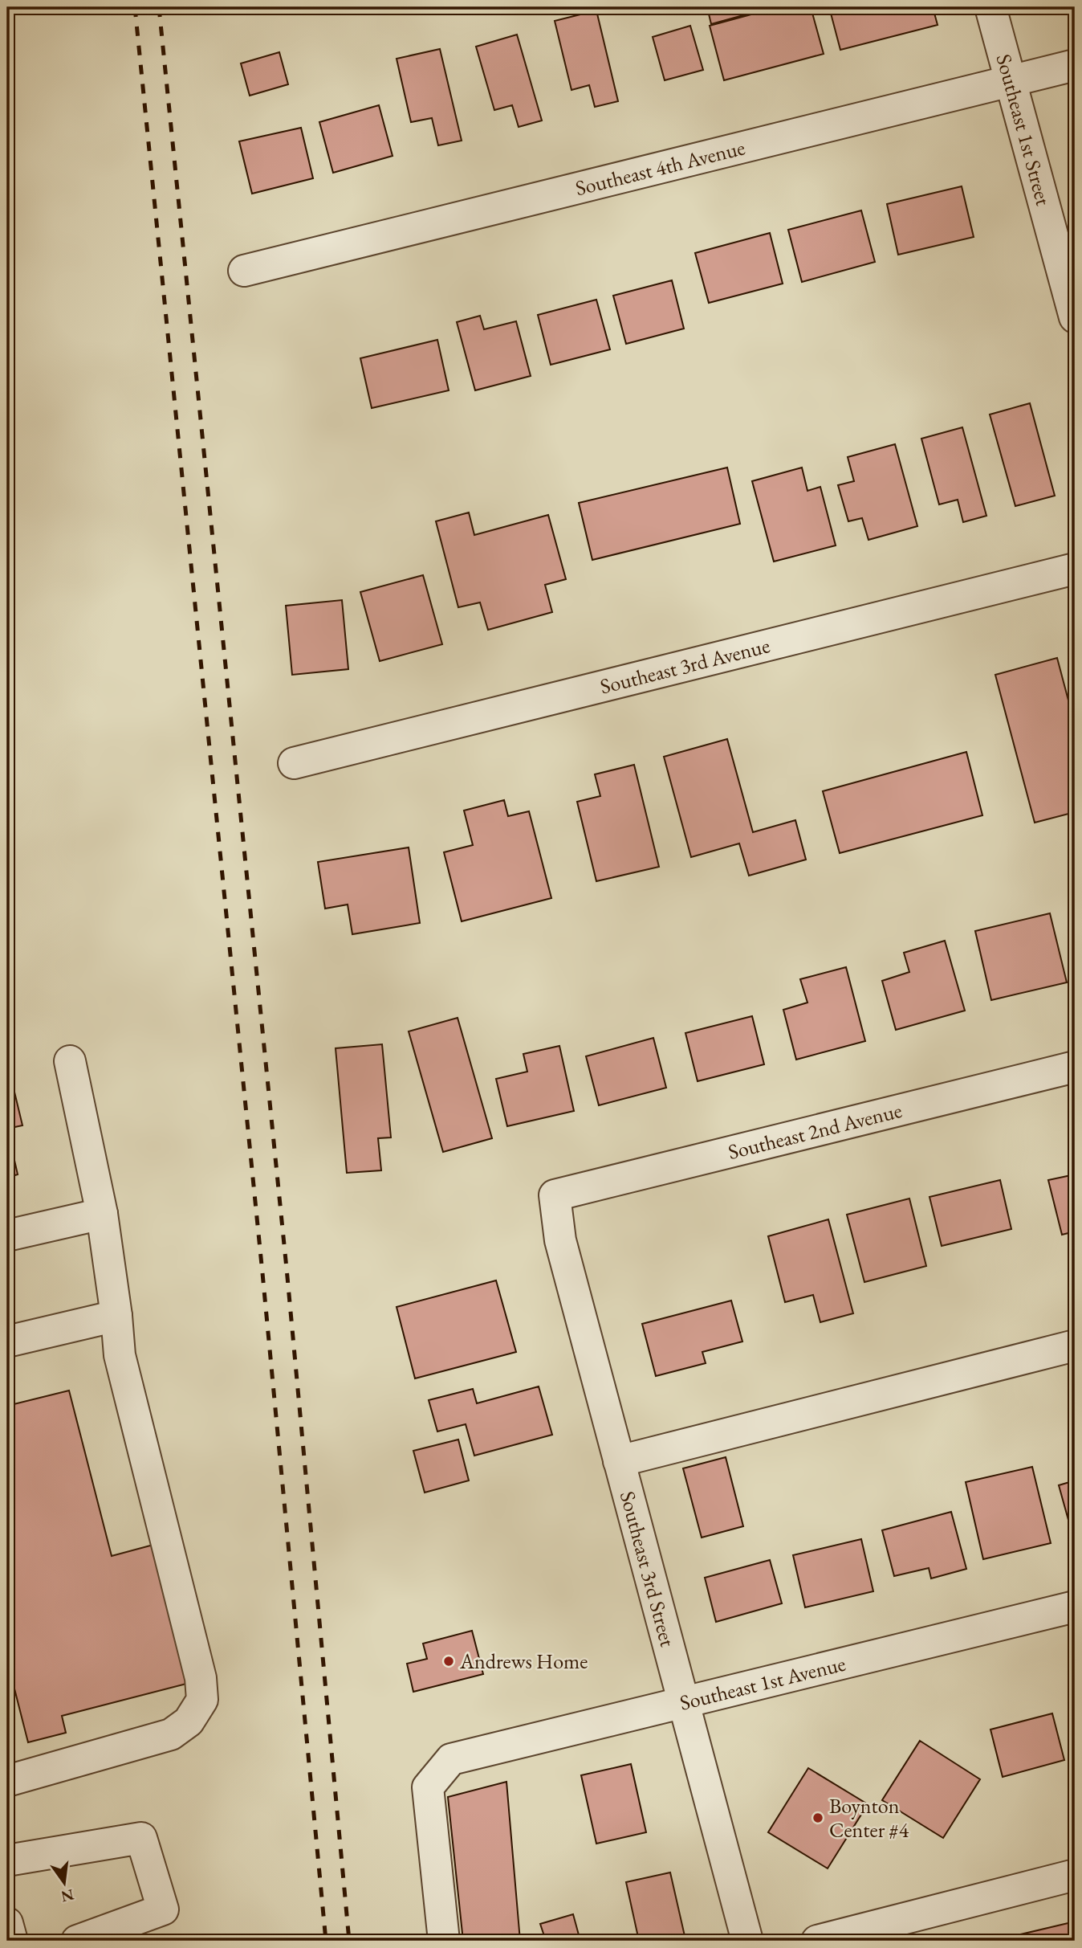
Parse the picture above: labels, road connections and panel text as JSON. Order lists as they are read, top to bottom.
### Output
{
  "streets": {
    "street": [
      "Southeast 1st Street",
      "Southeast 4th Avenue",
      "Southeast 3rd Avenue",
      "Southeast 2nd Avenue",
      "Southeast 3rd Street",
      "Southeast 1st Avenue"
    ]
  },
  "crossings": [
    ["Southeast 1st Street", "Southeast 4th Avenue"],
    ["Southeast 2nd Avenue", "Southeast 3rd Street"],
    ["Southeast 3rd Street", "Southeast 1st Avenue"]
  ],
  "places": ["Andrews Home", "Boynton Center #4"],
  "north": "bottom"
}
